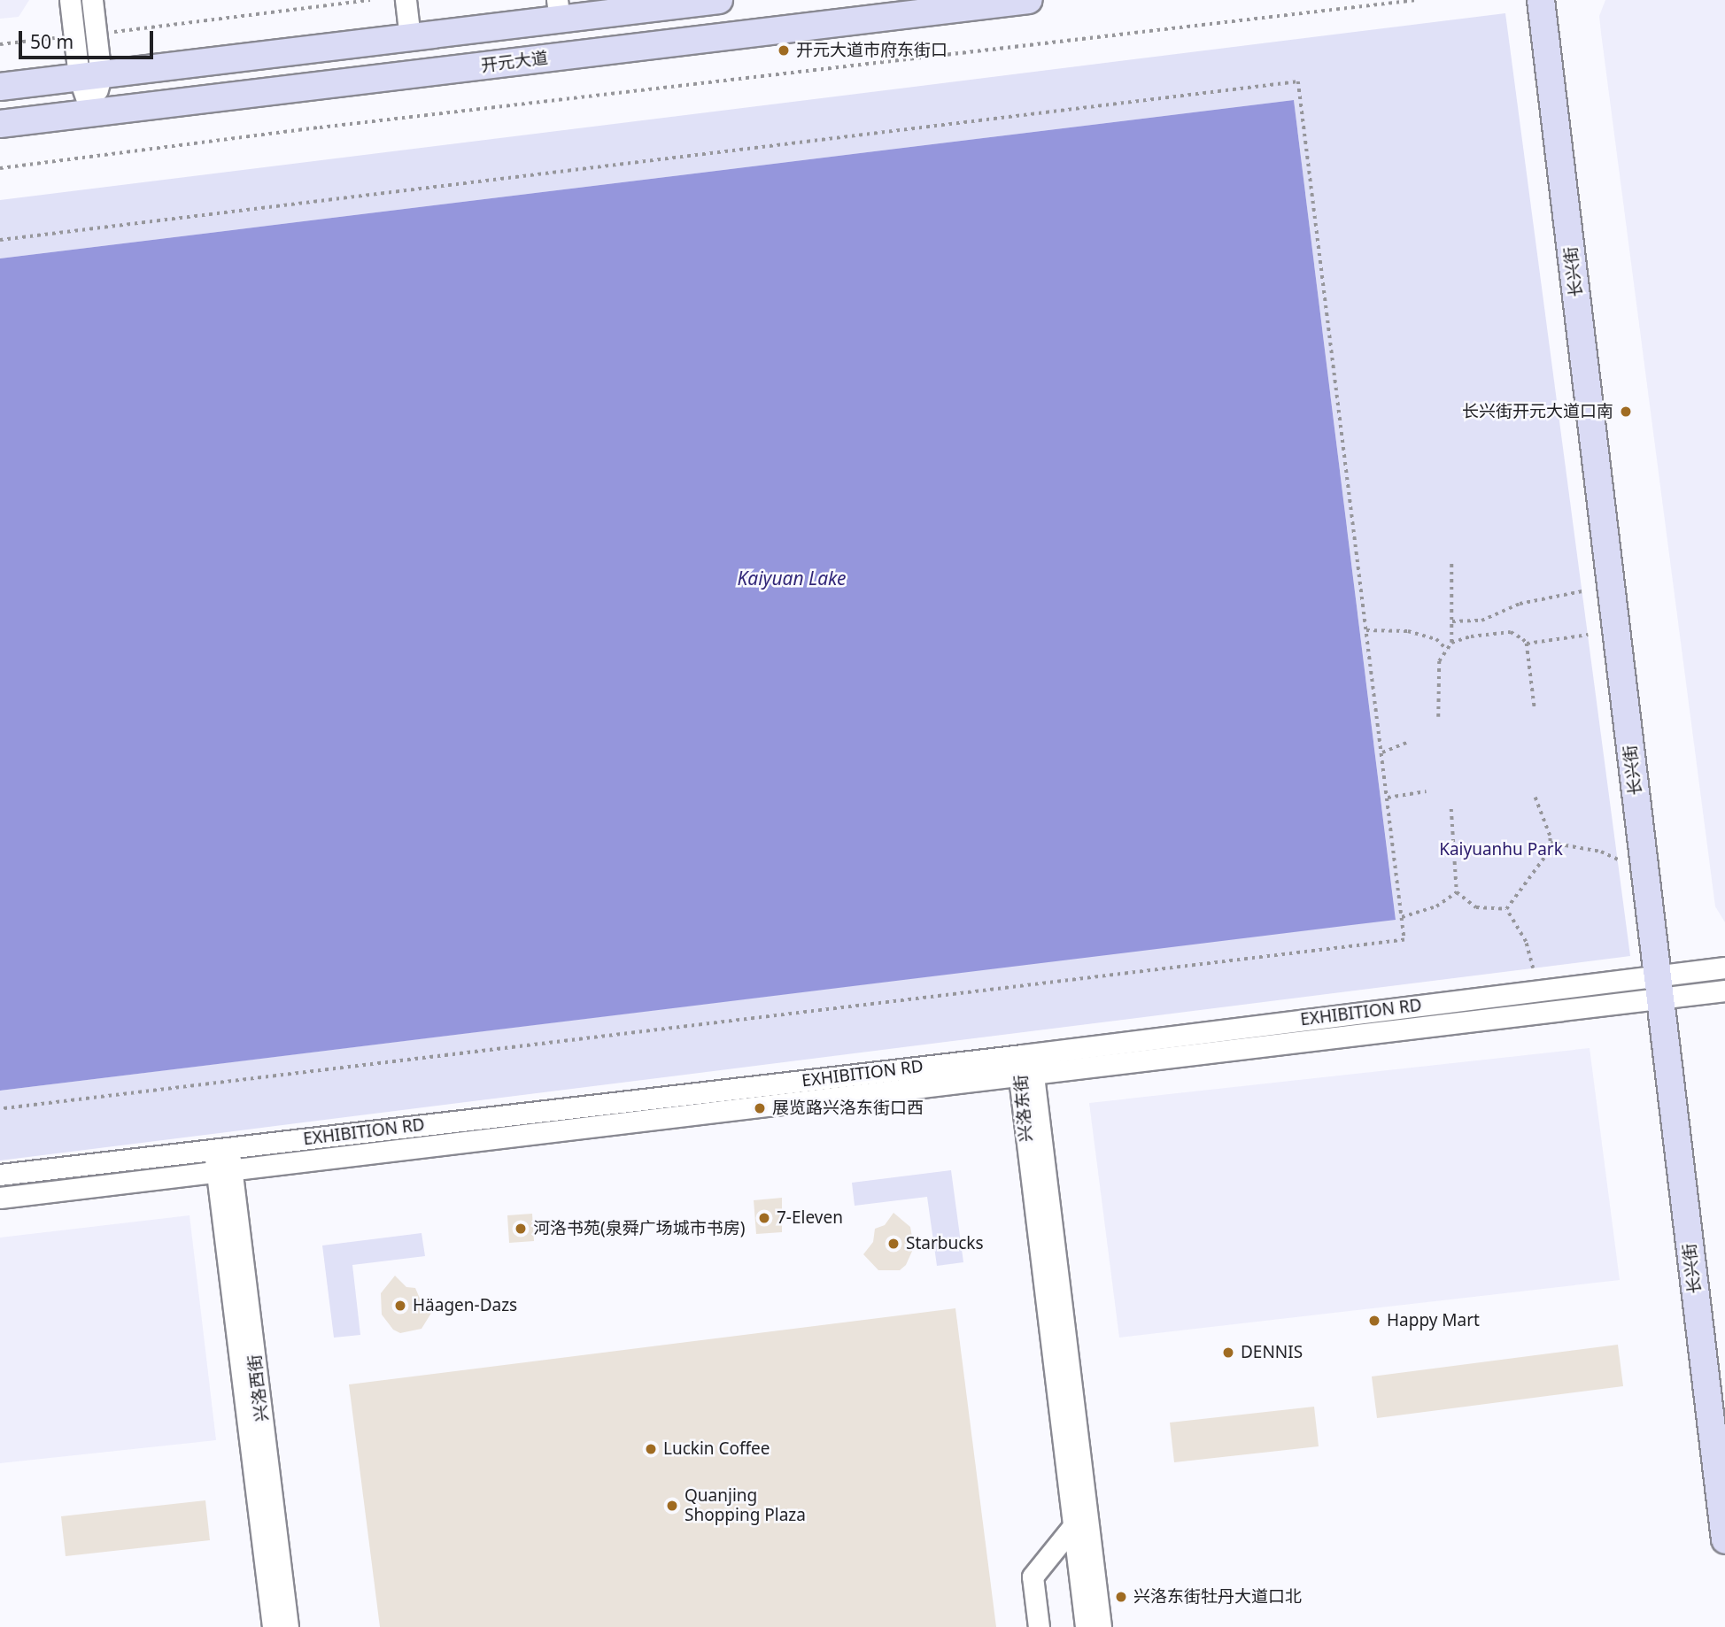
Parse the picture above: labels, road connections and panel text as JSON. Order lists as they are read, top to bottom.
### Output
{
  "streets": {
    "main road": ["开元大道", "长兴街"],
    "street": ["EXHIBITION RD", "兴洛东街", "兴洛西街"]
  },
  "crossings": [
    ["长兴街", "EXHIBITION RD"],
    ["EXHIBITION RD", "兴洛东街"],
    ["EXHIBITION RD", "兴洛西街"]
  ],
  "water": ["Kaiyuan Lake"],
  "parks": ["Kaiyuanhu Park"],
  "places": [
    "开元大道市府东街口",
    "长兴街开元大道口南",
    "展览路兴洛东街口西",
    "7-Eleven",
    "河洛书苑(泉舜广场城市书房)",
    "Starbucks",
    "Häagen-Dazs",
    "Happy Mart",
    "DENNIS",
    "Luckin Coffee",
    "Quanjing Shopping Plaza",
    "兴洛东街牡丹大道口北"
  ],
  "scale_bar": "50 m"
}
